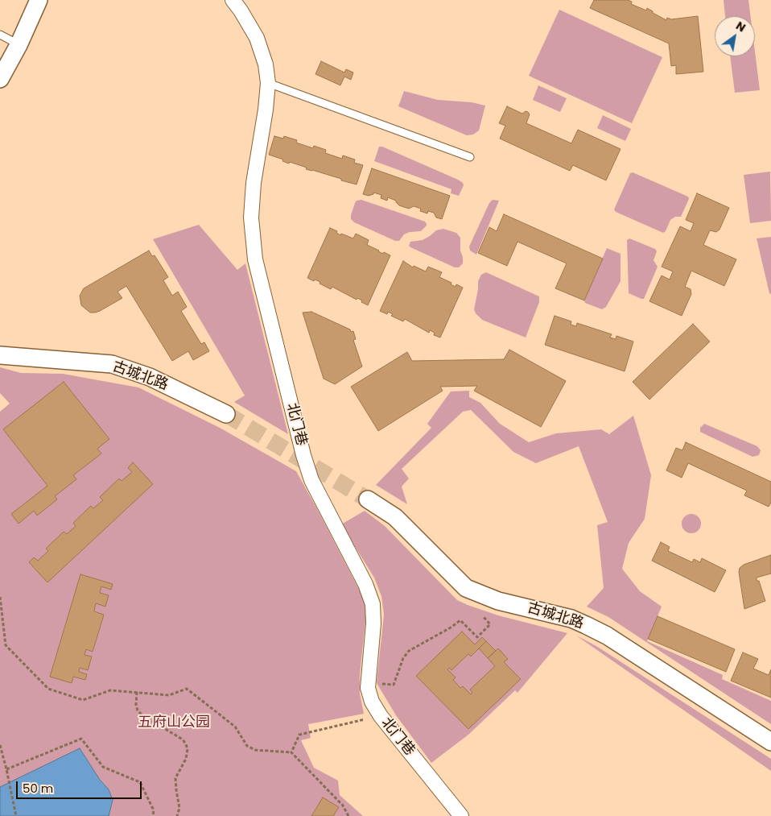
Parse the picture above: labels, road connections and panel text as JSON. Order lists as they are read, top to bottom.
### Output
{
  "streets": {
    "street": ["古城北路", "北门巷"]
  },
  "parks": ["五府山公园"],
  "scale_bar": "50 m",
  "north": "top right"
}
